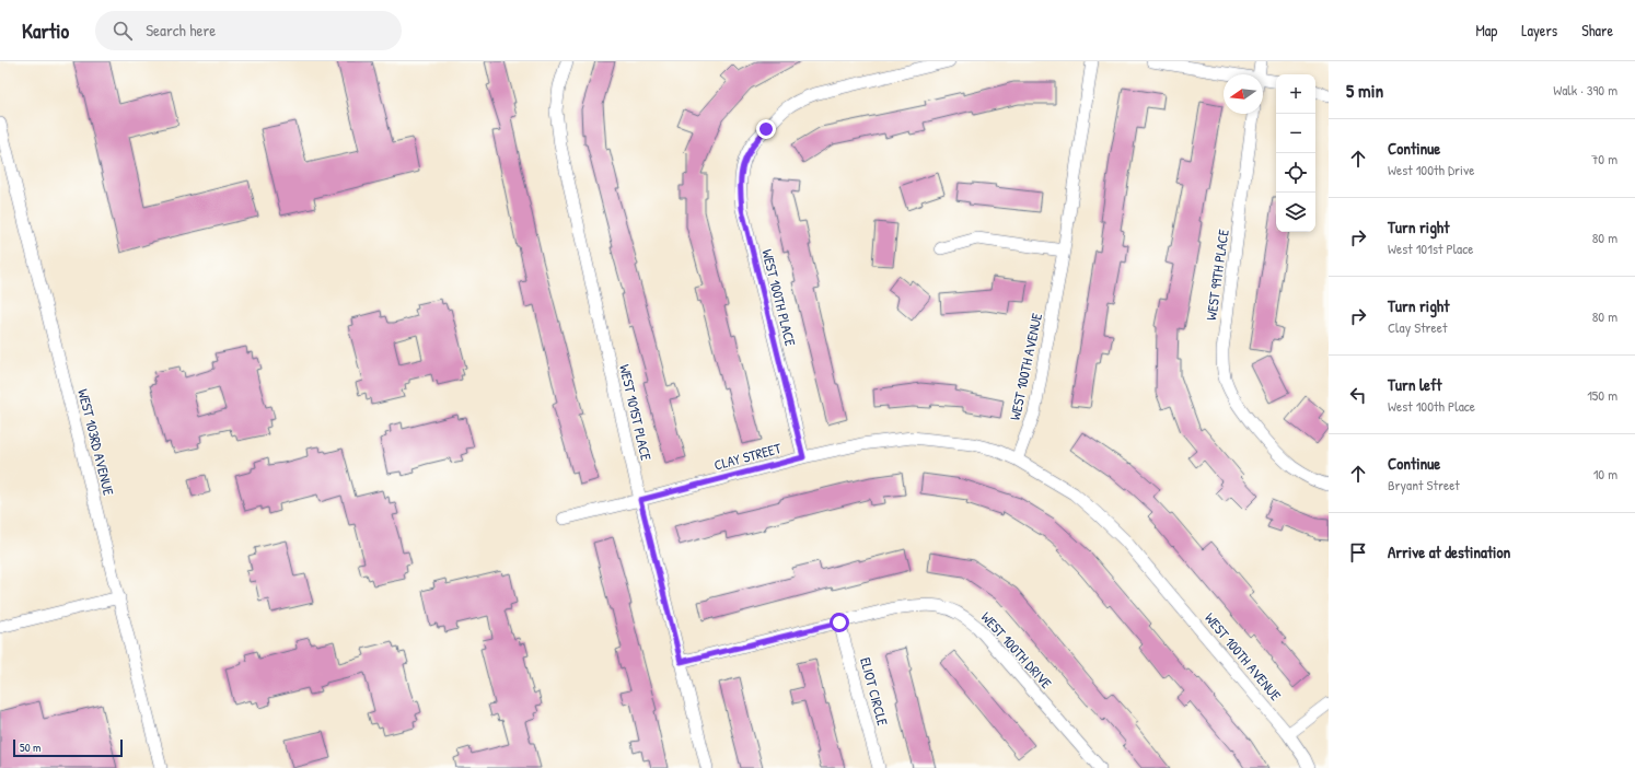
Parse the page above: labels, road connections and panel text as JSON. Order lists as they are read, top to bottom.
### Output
{
  "streets": {
    "street": [
      "WEST 99TH PLACE",
      "WEST 100TH PLACE",
      "WEST 100TH AVENUE",
      "WEST 101ST PLACE",
      "WEST 103RD AVENUE",
      "CLAY STREET",
      "WEST 100TH DRIVE",
      "ELIOT CIRCLE"
    ]
  },
  "crossings": [
    ["WEST 100TH PLACE", "CLAY STREET"],
    ["WEST 100TH AVENUE", "CLAY STREET"],
    ["WEST 101ST PLACE", "CLAY STREET"],
    ["WEST 101ST PLACE", "WEST 100TH DRIVE"],
    ["WEST 100TH DRIVE", "ELIOT CIRCLE"]
  ],
  "scale_bar": "50 m",
  "north": "left",
  "page": {
    "header": "Kartio",
    "search": "Search here",
    "nav": ["Map", "Layers", "Share"],
    "heading": ["5 min", "Walk · 390 m"],
    "map_buttons": ["+", "−"],
    "list": [
      ["Continue", "West 100th Drive", "70 m"],
      ["Turn right", "West 101st Place", "80 m"],
      ["Turn right", "Clay Street", "80 m"],
      ["Turn left", "West 100th Place", "150 m"],
      ["Continue", "Bryant Street", "10 m"],
      "Arrive at destination"
    ],
    "scale": "50 m"
  }
}
